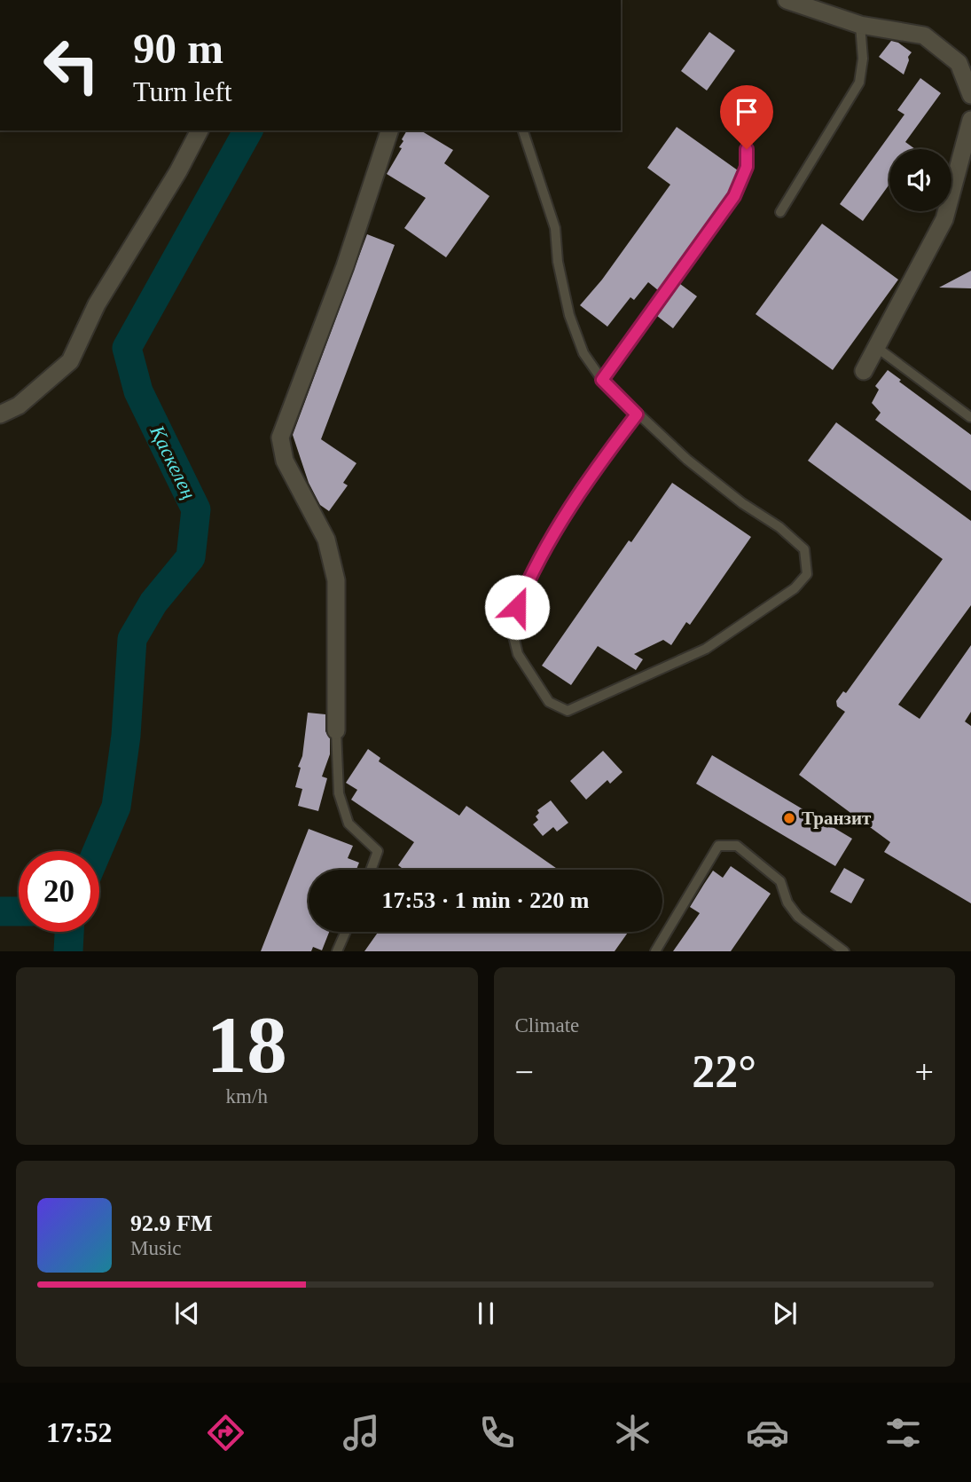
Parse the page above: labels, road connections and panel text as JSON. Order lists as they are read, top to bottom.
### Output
{
  "water": ["Қаскелең"],
  "places": ["Транзит"],
  "page": {
    "turn": ["90 m", "Turn left"],
    "limit": "20",
    "trip": "17:53 · 1 min · 220 m",
    "tile": [
      ["18", "km/h"],
      "Climate"
    ],
    "heat": ["−", "22°", "+"],
    "song": ["92.9 FM", "Music"],
    "tabs": "17:52"
  }
}
